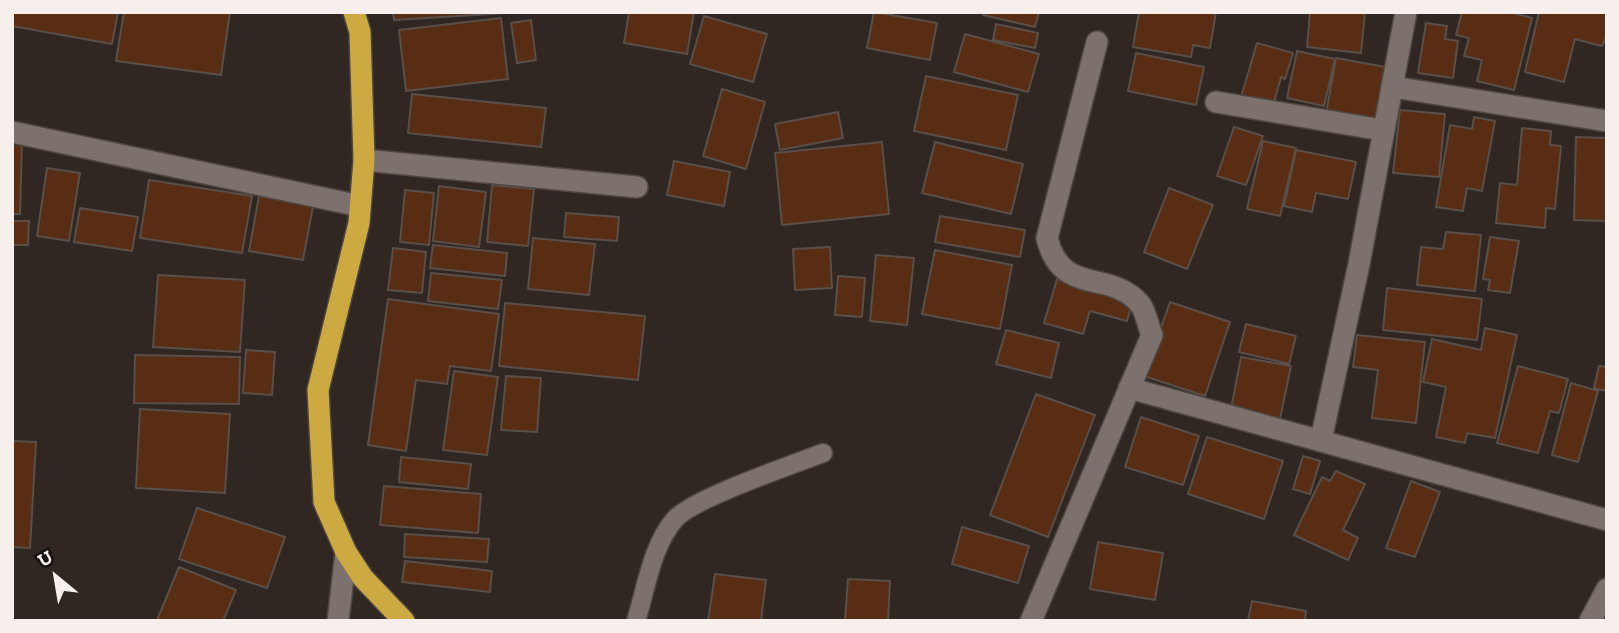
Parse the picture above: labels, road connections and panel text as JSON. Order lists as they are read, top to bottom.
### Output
{
  "north": "top left"
}
